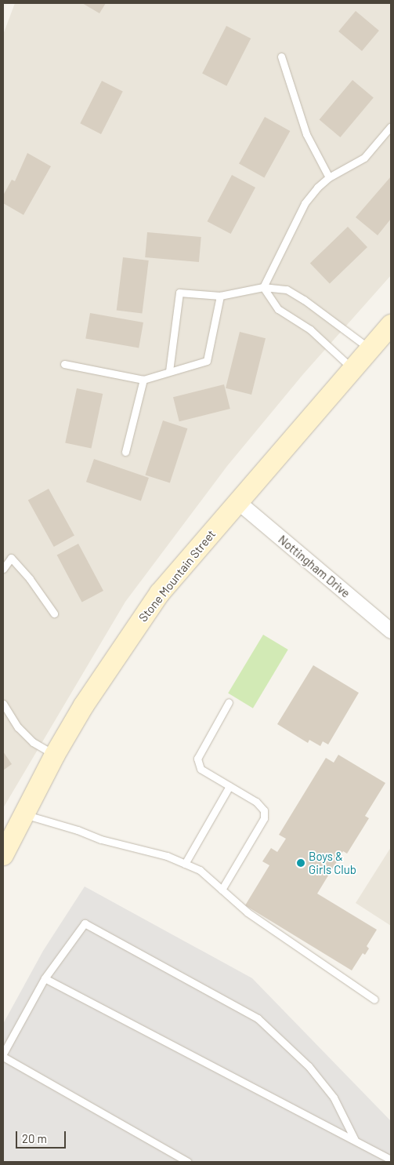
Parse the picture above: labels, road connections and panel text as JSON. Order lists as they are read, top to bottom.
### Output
{
  "streets": {
    "main road": ["Stone Mountain Street"],
    "street": ["Nottingham Drive"]
  },
  "crossings": [
    ["Nottingham Drive", "Stone Mountain Street"]
  ],
  "places": ["Boys & Girls Club"],
  "scale_bar": "20 m"
}
